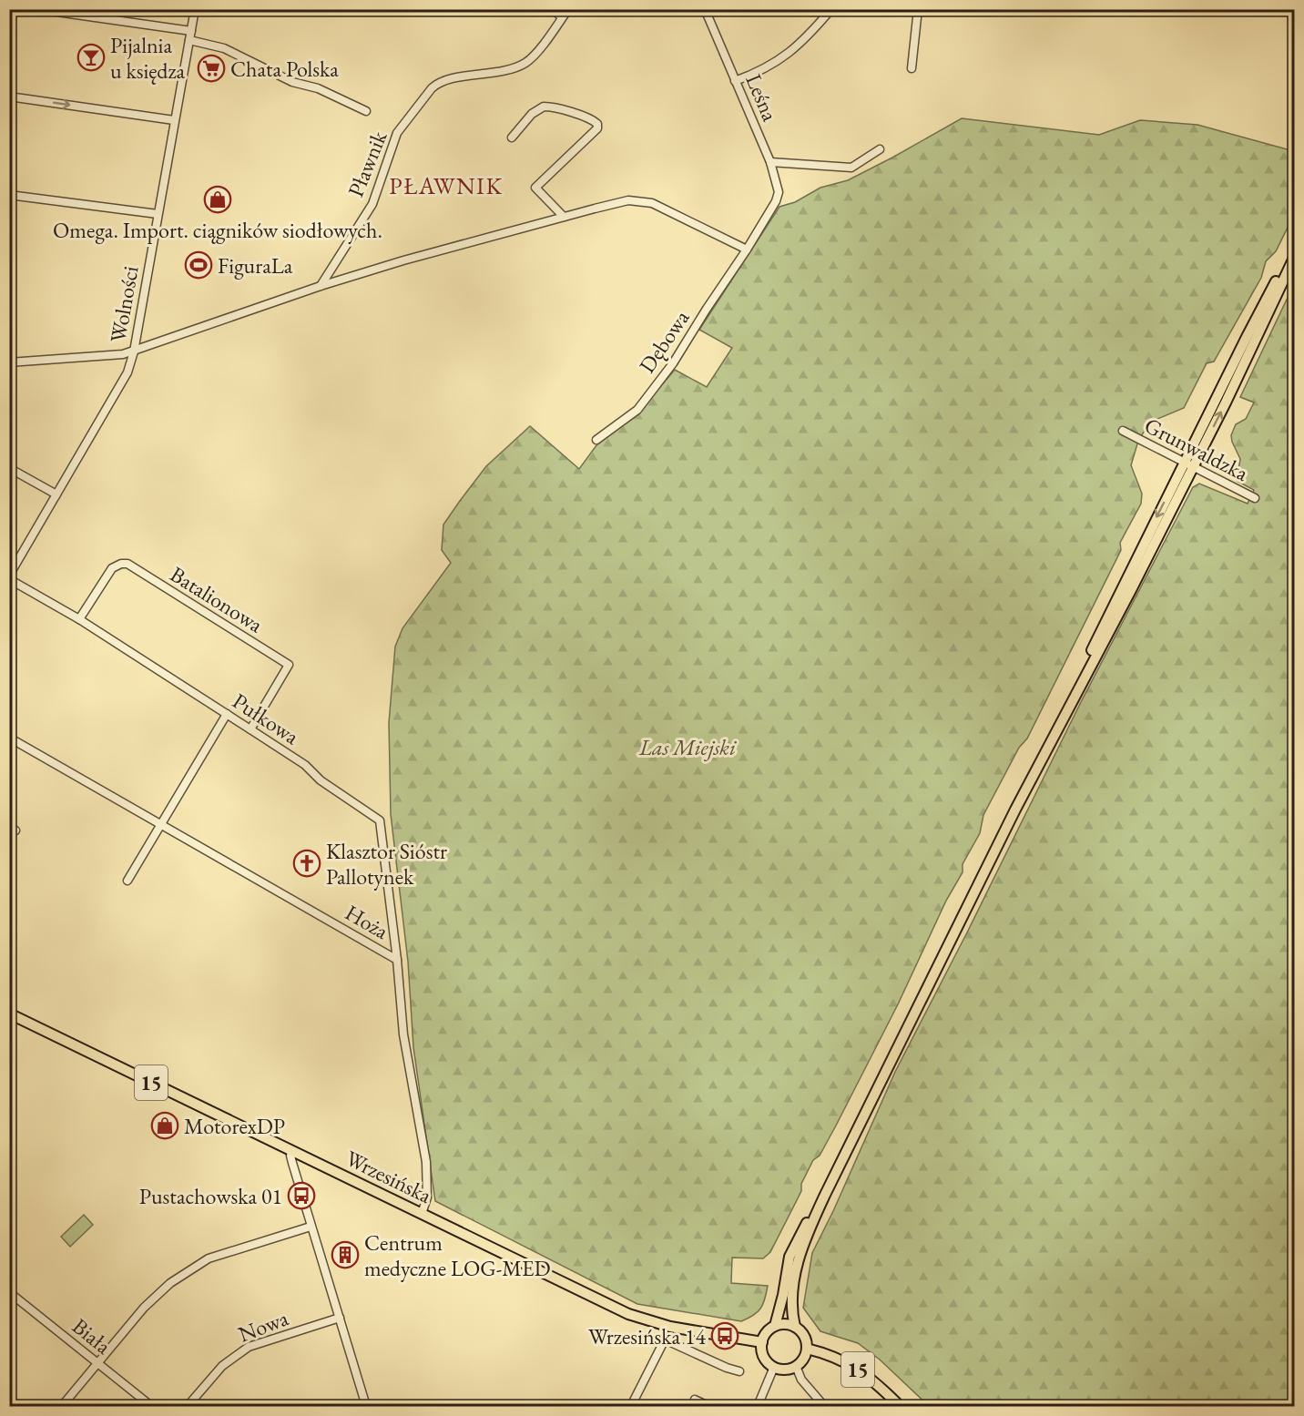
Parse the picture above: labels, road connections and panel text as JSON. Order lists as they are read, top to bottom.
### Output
{
  "streets": {
    "main road": ["15", "Wrzesińska"],
    "street": [
      "Leśna",
      "Pławnik",
      "Wolności",
      "Dębowa",
      "Grunwaldzka",
      "Batalionowa",
      "Pułkowa",
      "Hoża",
      "Nowa",
      "Biała"
    ]
  },
  "crossings": [
    ["Leśna", "Dębowa"],
    ["Wolności", "Pułkowa"],
    ["Batalionowa", "Pułkowa"],
    ["Pułkowa", "Hoża"],
    ["Hoża", "Wrzesińska"],
    ["15", "Wrzesińska"]
  ],
  "districts": ["PŁAWNIK"],
  "parks": ["Las Miejski"],
  "places": {
    "bar": ["Pijalnia u księdza"],
    "supermarket": ["Chata Polska"],
    "shop": ["Omega. Import. ciągników siodłowych.", "MotorexDP"],
    "sports": ["FiguraLa"],
    "church": ["Klasztor Sióstr Pallotynek"],
    "bus stop": ["Pustachowska 01", "Wrzesińska 14"],
    "building": ["Centrum medyczne LOG-MED"]
  }
}
